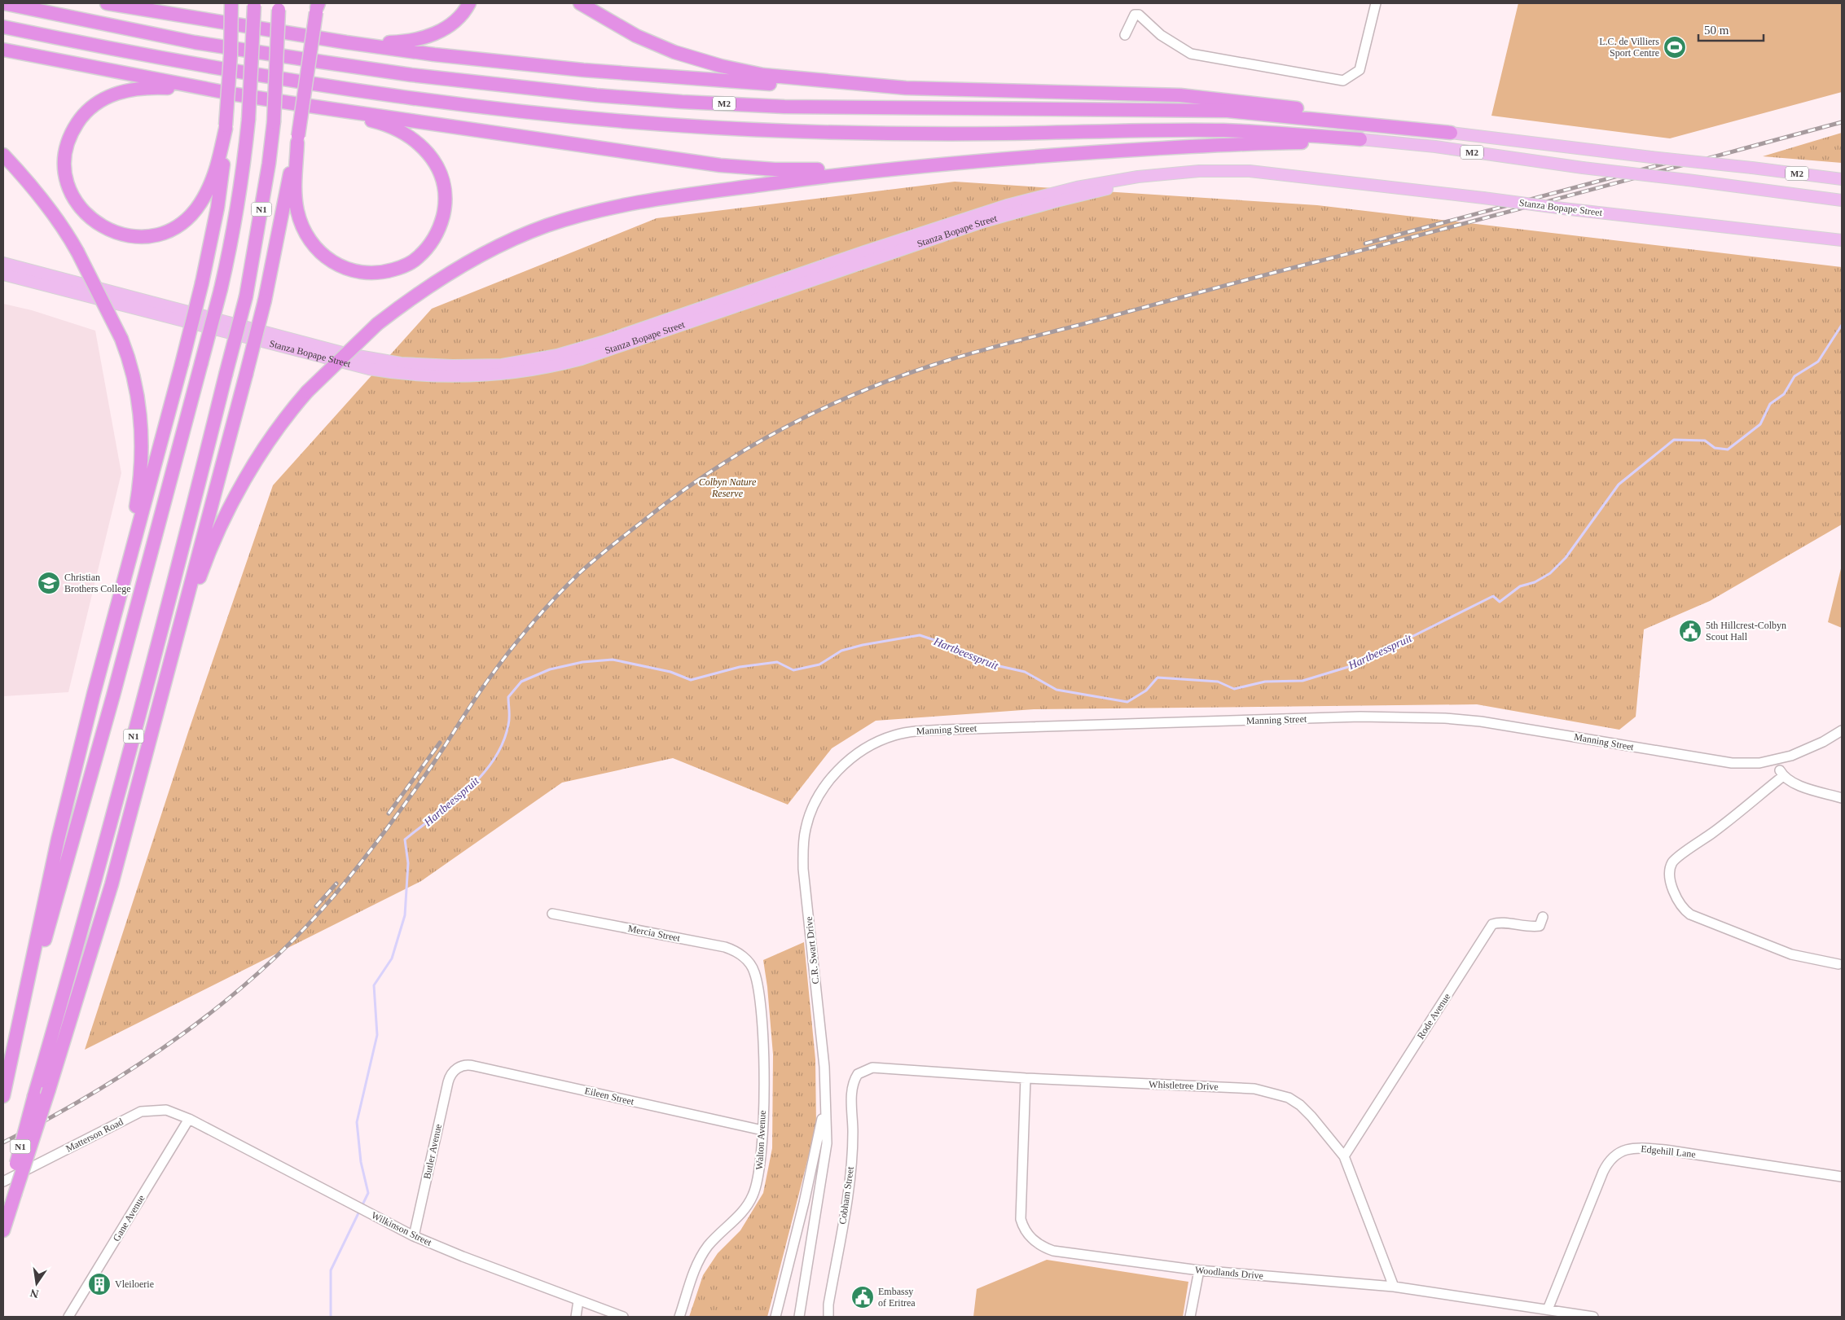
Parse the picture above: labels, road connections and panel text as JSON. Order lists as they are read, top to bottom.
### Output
{
  "streets": {
    "highway": ["M2", "N1"],
    "main road": ["Stanza Bopape Street"],
    "street": [
      "Manning Street",
      "Mercia Street",
      "C.R. Swart Drive",
      "Rode Avenue",
      "Whistletree Drive",
      "Eileen Street",
      "Matterson Road",
      "Walton Avenue",
      "Butler Avenue",
      "Edgehill Lane",
      "Cobham Street",
      "Gane Avenue",
      "Wilkinson Street",
      "Woodlands Drive"
    ]
  },
  "crossings": [
    ["Manning Street", "C.R. Swart Drive"],
    ["Mercia Street", "Walton Avenue"],
    ["Rode Avenue", "Whistletree Drive"],
    ["Whistletree Drive", "Cobham Street"],
    ["Whistletree Drive", "Woodlands Drive"],
    ["Eileen Street", "Walton Avenue"],
    ["Eileen Street", "Butler Avenue"],
    ["Matterson Road", "Gane Avenue"],
    ["Matterson Road", "Wilkinson Street"],
    ["Butler Avenue", "Wilkinson Street"],
    ["Edgehill Lane", "Woodlands Drive"],
    ["Gane Avenue", "Wilkinson Street"]
  ],
  "water": ["Hartbeesspruit"],
  "parks": ["Colbyn Nature Reserve"],
  "places": {
    "sports": ["L.C. de Villiers Sport Centre"],
    "school or university": ["Christian Brothers College"],
    "public building": ["5th Hillcrest-Colbyn Scout Hall", "Embassy of Eritrea"],
    "building": ["Vleiloerie"]
  },
  "scale_bar": "50 m",
  "north": "bottom"
}
